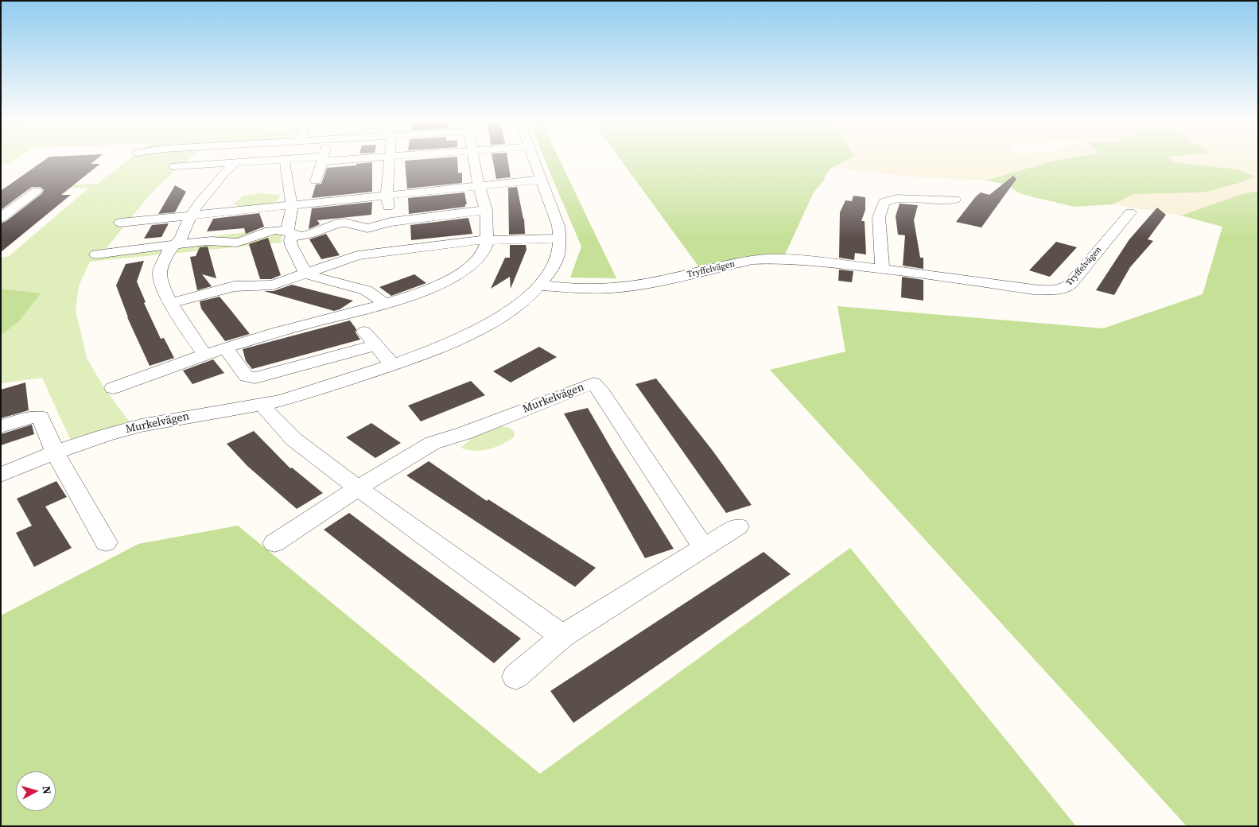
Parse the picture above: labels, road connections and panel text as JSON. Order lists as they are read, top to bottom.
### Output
{
  "streets": {
    "street": ["Tryffelvägen", "Murkelvägen"]
  },
  "crossings": [
    ["Tryffelvägen", "Murkelvägen"]
  ],
  "north": "right"
}
